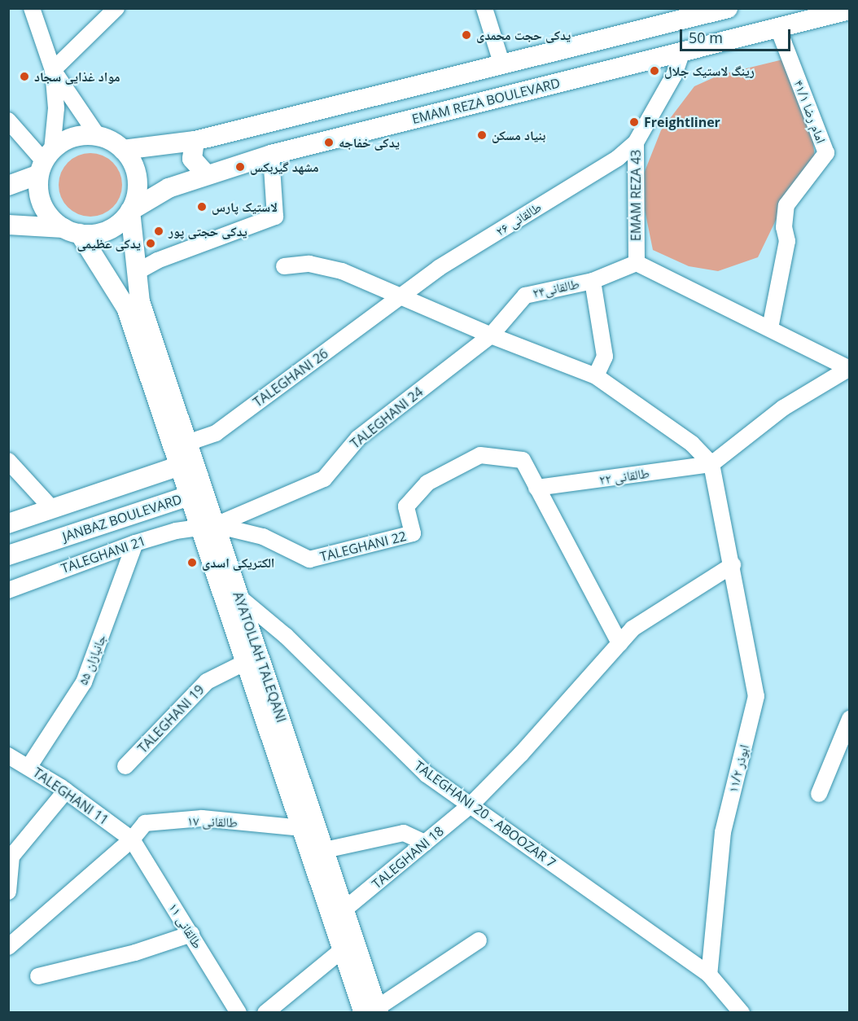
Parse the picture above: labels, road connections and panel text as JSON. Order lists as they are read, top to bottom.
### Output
{
  "streets": {
    "main road": ["EMAM REZA BOULEVARD", "JANBAZ BOULEVARD", "AYATOLLAH TALEQANI"],
    "street": [
      "امام رضا ۴۱/۱",
      "EMAM REZA 43",
      "طالقانی ۲۶",
      "طالقانی۲۴",
      "TALEGHANI 26",
      "TALEGHANI 24",
      "طالقانی ۲۲",
      "TALEGHANI 22",
      "TALEGHANI 21",
      "جانبازان ۵۵",
      "TALEGHANI 19",
      "ابوذر ۱۱/۲",
      "TALEGHANI 11",
      "TALEGHANI 20 - ABOOZAR 7",
      "طالقانی ۱۷",
      "TALEGHANI 18",
      "طالقانی ۱۱"
    ]
  },
  "crossings": [
    ["EMAM REZA BOULEVARD", "امام رضا ۴۱/۱"],
    ["EMAM REZA BOULEVARD", "EMAM REZA 43"],
    ["EMAM REZA 43", "طالقانی ۲۶"],
    ["EMAM REZA 43", "طالقانی۲۴"],
    ["طالقانی ۲۶", "TALEGHANI 26"],
    ["طالقانی۲۴", "TALEGHANI 24"],
    ["TALEGHANI 26", "AYATOLLAH TALEQANI"],
    ["TALEGHANI 24", "TALEGHANI 22"],
    ["TALEGHANI 24", "TALEGHANI 21"],
    ["TALEGHANI 24", "AYATOLLAH TALEQANI"],
    ["طالقانی ۲۲", "TALEGHANI 22"],
    ["طالقانی ۲۲", "ابوذر ۱۱/۲"],
    ["JANBAZ BOULEVARD", "AYATOLLAH TALEQANI"],
    ["TALEGHANI 22", "TALEGHANI 21"],
    ["TALEGHANI 22", "AYATOLLAH TALEQANI"],
    ["TALEGHANI 21", "AYATOLLAH TALEQANI"],
    ["TALEGHANI 21", "جانبازان ۵۵"],
    ["AYATOLLAH TALEQANI", "TALEGHANI 19"],
    ["AYATOLLAH TALEQANI", "TALEGHANI 20 - ABOOZAR 7"],
    ["AYATOLLAH TALEQANI", "طالقانی ۱۷"],
    ["AYATOLLAH TALEQANI", "TALEGHANI 18"],
    ["جانبازان ۵۵", "TALEGHANI 11"],
    ["ابوذر ۱۱/۲", "TALEGHANI 20 - ABOOZAR 7"],
    ["ابوذر ۱۱/۲", "TALEGHANI 18"],
    ["TALEGHANI 11", "طالقانی ۱۷"],
    ["TALEGHANI 11", "طالقانی ۱۱"],
    ["TALEGHANI 20 - ABOOZAR 7", "TALEGHANI 18"],
    ["طالقانی ۱۷", "طالقانی ۱۱"]
  ],
  "places": [
    "یدکی حجت محمدی",
    "رینگ لاستیک جلال",
    "مواد غذایی سجاد",
    "Freightliner",
    "بنیاد مسکن",
    "یدکی خفاجه",
    "مشهد گیربکس",
    "لاستیک پارس",
    "یدکی حجتی پور",
    "یدکی عظیمی",
    "الکتریکی اسدی"
  ],
  "scale_bar": "50 m"
}
